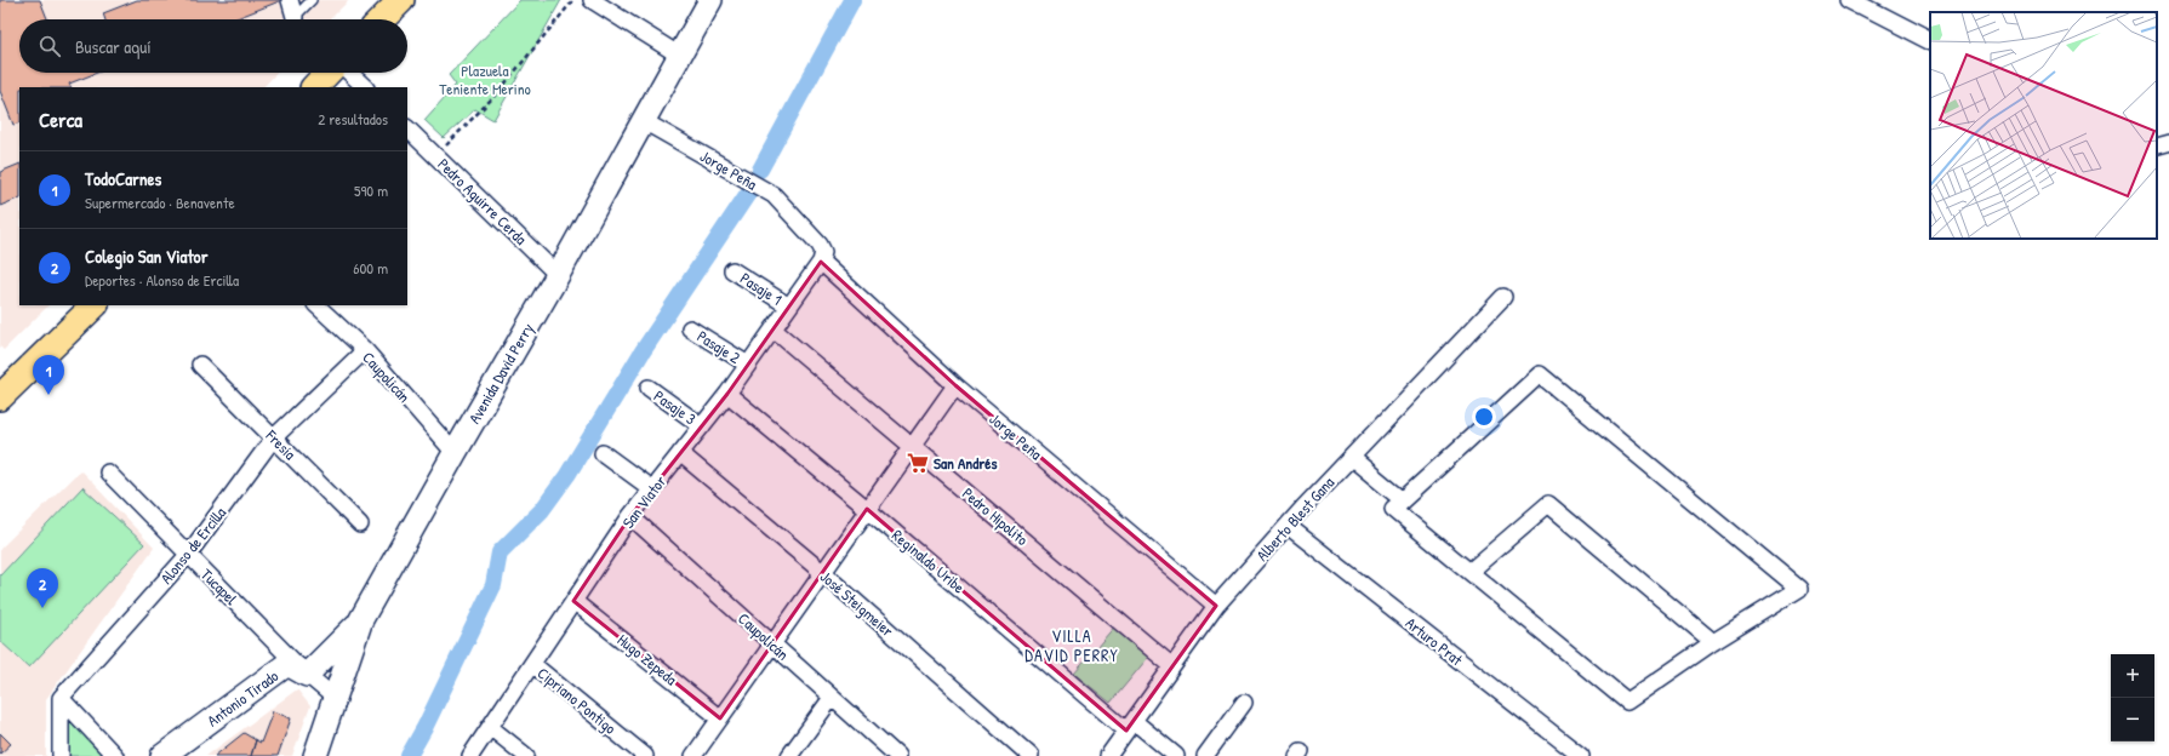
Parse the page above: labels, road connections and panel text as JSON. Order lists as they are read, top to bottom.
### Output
{
  "streets": {
    "main road": ["Avenida David Perry", "Antonio Tirado"],
    "street": [
      "Jorge Peña",
      "Pedro Aguirre Cerda",
      "Pasaje 1",
      "Pasaje 2",
      "Caupolicán",
      "Pasaje 3",
      "Fresia",
      "San Viator",
      "Pedro Hipolito",
      "Alberto Blest Gana",
      "Alonso de Ercilla",
      "Reginaldo Uribe",
      "Tucapel",
      "José Steigmeier",
      "Arturo Prat",
      "Hugo Zepeda",
      "Cipriano Pontigo"
    ]
  },
  "crossings": [
    ["Jorge Peña", "Avenida David Perry"],
    ["Jorge Peña", "San Viator"],
    ["Jorge Peña", "Alberto Blest Gana"],
    ["Pedro Aguirre Cerda", "Avenida David Perry"],
    ["Pasaje 1", "San Viator"],
    ["Pasaje 2", "San Viator"],
    ["Avenida David Perry", "Caupolicán"],
    ["Avenida David Perry", "Tucapel"],
    ["Caupolicán", "San Viator"],
    ["Caupolicán", "Alonso de Ercilla"],
    ["Pasaje 3", "San Viator"],
    ["Fresia", "Alonso de Ercilla"],
    ["San Viator", "Pedro Hipolito"],
    ["San Viator", "Reginaldo Uribe"],
    ["San Viator", "José Steigmeier"],
    ["San Viator", "Hugo Zepeda"],
    ["San Viator", "Cipriano Pontigo"],
    ["Pedro Hipolito", "Alberto Blest Gana"],
    ["Alberto Blest Gana", "Reginaldo Uribe"],
    ["Alberto Blest Gana", "Arturo Prat"],
    ["Alonso de Ercilla", "Tucapel"],
    ["Tucapel", "Antonio Tirado"]
  ],
  "districts": ["VILLA DAVID PERRY"],
  "parks": ["Plazuela Teniente Merino"],
  "places": {
    "supermarket": ["San Andrés"]
  },
  "page": {
    "search": "Buscar aquí",
    "heading": ["Cerca", "2 resultados"],
    "list": [
      {
        "mark": "1",
        "name": "TodoCarnes",
        "note": "Supermercado · Benavente",
        "value": "590 m"
      },
      {
        "mark": "2",
        "name": "Colegio San Viator",
        "note": "Deportes · Alonso de Ercilla",
        "value": "600 m"
      }
    ],
    "pins": ["1", "2"],
    "map_buttons": ["+", "−"]
  }
}
